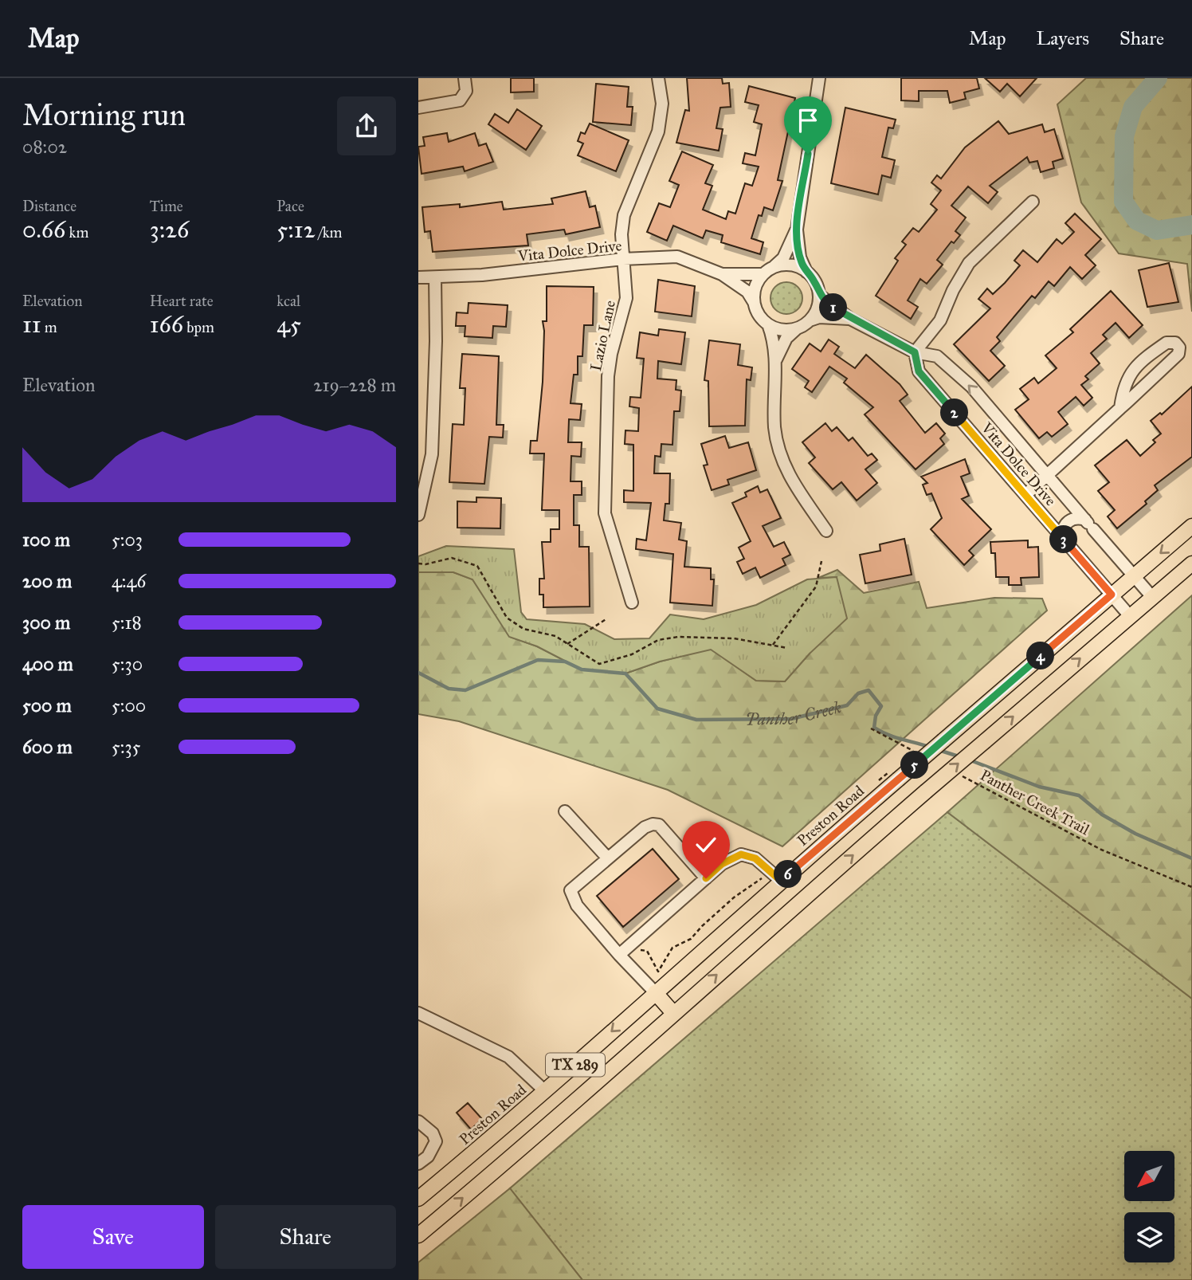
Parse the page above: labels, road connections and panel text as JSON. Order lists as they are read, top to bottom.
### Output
{
  "streets": {
    "main road": ["Preston Road", "TX 289"],
    "street": ["Vita Dolce Drive", "Lazio Lane"],
    "path": ["Panther Creek Trail"]
  },
  "crossings": [
    ["Vita Dolce Drive", "Lazio Lane"],
    ["Vita Dolce Drive", "Preston Road"],
    ["Vita Dolce Drive", "TX 289"]
  ],
  "water": ["Panther Creek"],
  "north": "bottom left",
  "page": {
    "header": "Map",
    "nav": ["Map", "Layers", "Share"],
    "heading": ["Morning run", "08:02"],
    "stats": [
      ["Distance", "0.66 km"],
      ["Time", "3:26"],
      ["Pace", "5:12 /km"],
      ["Elevation", "11 m"],
      ["Heart rate", "166 bpm"],
      ["kcal", "45"]
    ],
    "pins": [
      "1",
      "2",
      "3",
      "4",
      "5",
      "6"
    ],
    "chart": ["Elevation", "219–228 m"],
    "list": [
      {
        "name": "100 m",
        "note": "5:03"
      },
      {
        "name": "200 m",
        "note": "4:46"
      },
      {
        "name": "300 m",
        "note": "5:18"
      },
      {
        "name": "400 m",
        "note": "5:30"
      },
      {
        "name": "500 m",
        "note": "5:00"
      },
      {
        "name": "600 m",
        "note": "5:35"
      }
    ],
    "buttons": ["Save", "Share"]
  }
}
